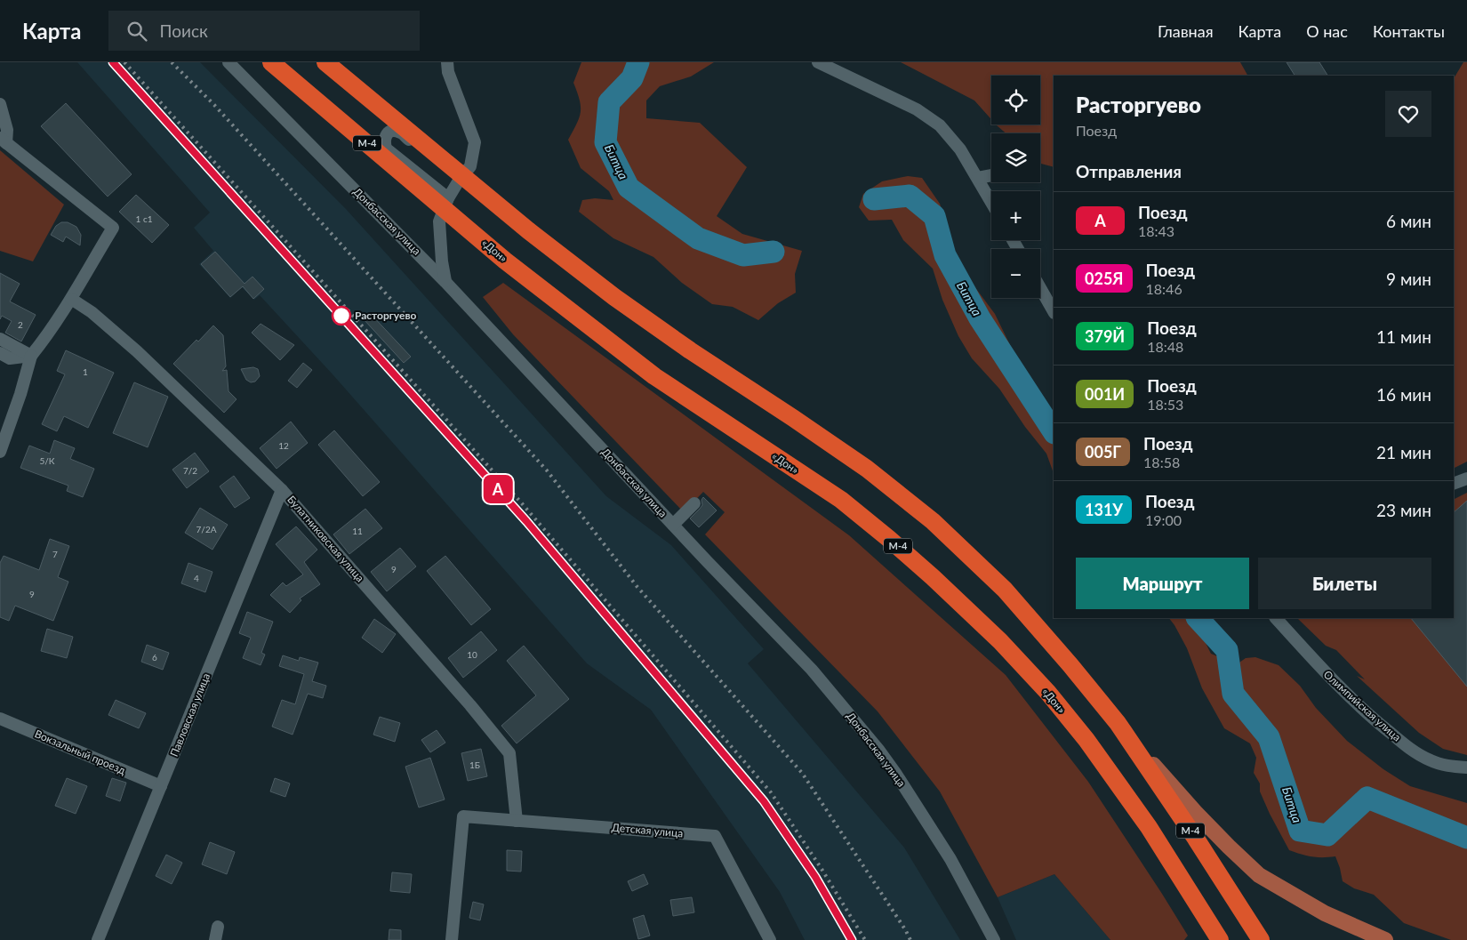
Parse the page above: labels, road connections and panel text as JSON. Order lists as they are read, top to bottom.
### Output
{
  "streets": {
    "highway": ["М-4", "«Дон»"],
    "street": [
      "Донбасская улица",
      "Булатниковская улица",
      "Олимпийская улица",
      "Павловская улица",
      "Вокзальный проезд",
      "Детская улица"
    ]
  },
  "crossings": [
    ["Булатниковская улица", "Павловская улица"],
    ["Булатниковская улица", "Детская улица"],
    ["Павловская улица", "Вокзальный проезд"]
  ],
  "water": ["Битца"],
  "places": ["Расторгуево"],
  "house_numbers": [
    "1 с1",
    "2",
    "1",
    "12",
    "5/К",
    "7/2",
    "7/2А",
    "11",
    "7",
    "9",
    "4",
    "9",
    "10",
    "6",
    "1Б"
  ],
  "page": {
    "header": "Карта",
    "search": "Поиск",
    "nav": [
      "Главная",
      "Карта",
      "О нас",
      "Контакты"
    ],
    "on_map": "A",
    "map_buttons": ["+", "−"],
    "heading": [
      ["Расторгуево", "Поезд"],
      "Отправления"
    ],
    "list": [
      {
        "mark": "A",
        "name": "Поезд",
        "note": "18:43",
        "value": "6 мин"
      },
      {
        "mark": "025Я",
        "name": "Поезд",
        "note": "18:46",
        "value": "9 мин"
      },
      {
        "mark": "379Й",
        "name": "Поезд",
        "note": "18:48",
        "value": "11 мин"
      },
      {
        "mark": "001И",
        "name": "Поезд",
        "note": "18:53",
        "value": "16 мин"
      },
      {
        "mark": "005Г",
        "name": "Поезд",
        "note": "18:58",
        "value": "21 мин"
      },
      {
        "mark": "131У",
        "name": "Поезд",
        "note": "19:00",
        "value": "23 мин"
      }
    ],
    "buttons": ["Маршрут", "Билеты"]
  }
}
